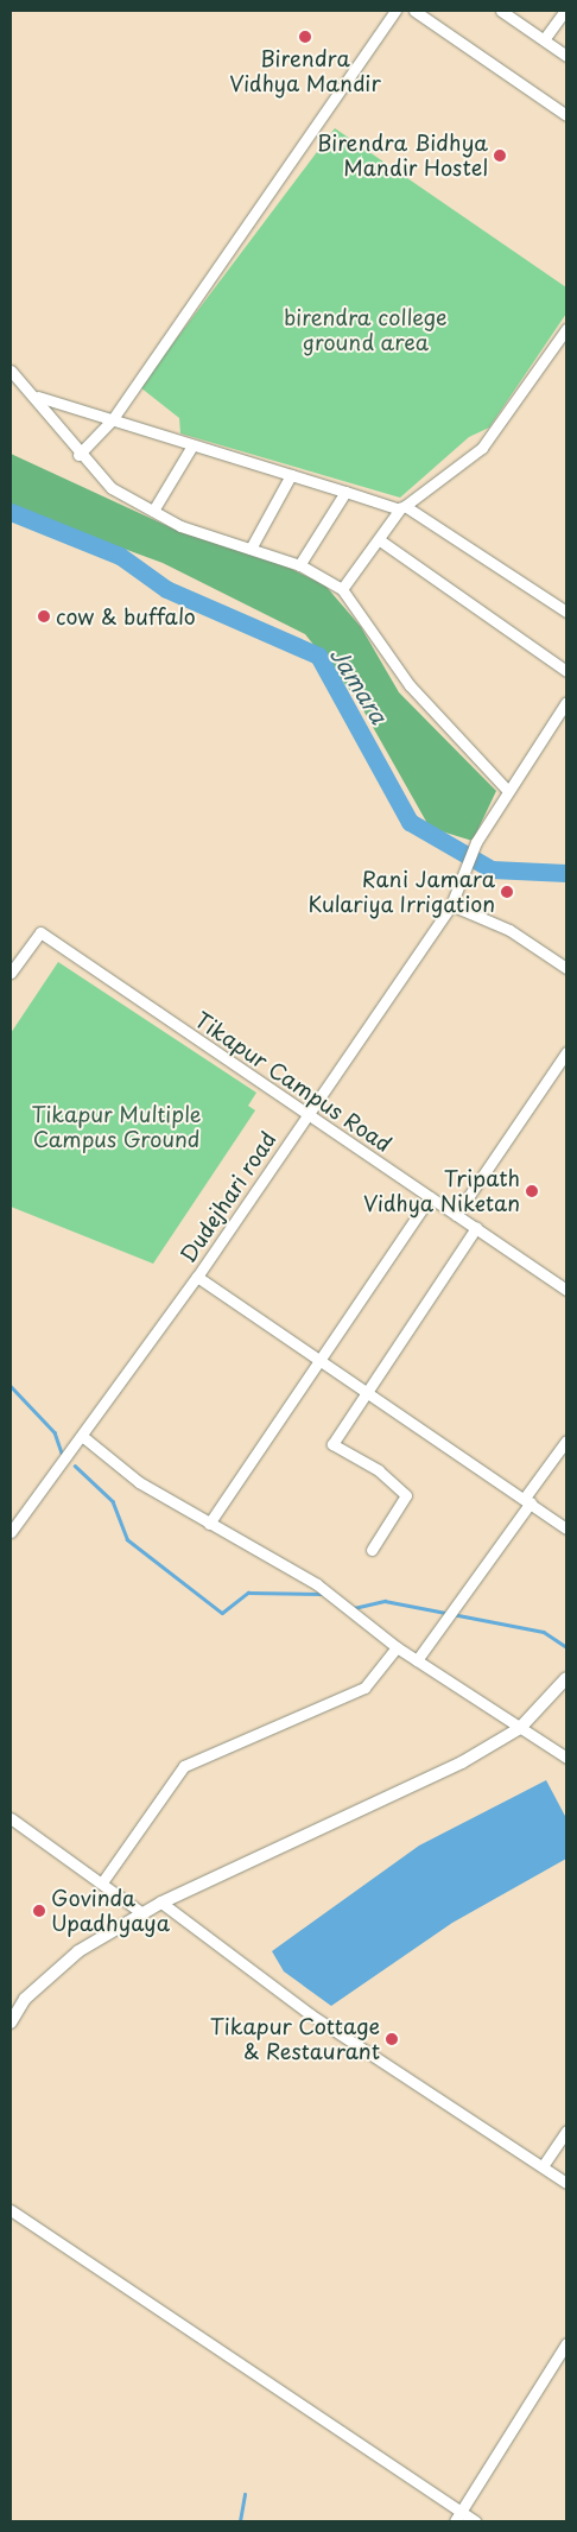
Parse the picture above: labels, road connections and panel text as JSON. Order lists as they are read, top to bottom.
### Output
{
  "streets": {
    "street": ["Tikapur Campus Road", "Dudejhari road"]
  },
  "crossings": [
    ["Tikapur Campus Road", "Dudejhari road"]
  ],
  "water": ["Jamara"],
  "parks": ["birendra college ground area", "Tikapur Multiple Campus Ground"],
  "places": [
    "Birendra Vidhya Mandir",
    "Birendra Bidhya Mandir Hostel",
    "cow & buffalo",
    "Rani Jamara Kulariya Irrigation",
    "Tripath Vidhya Niketan",
    "Govinda Upadhyaya",
    "Tikapur Cottage & Restaurant"
  ]
}
